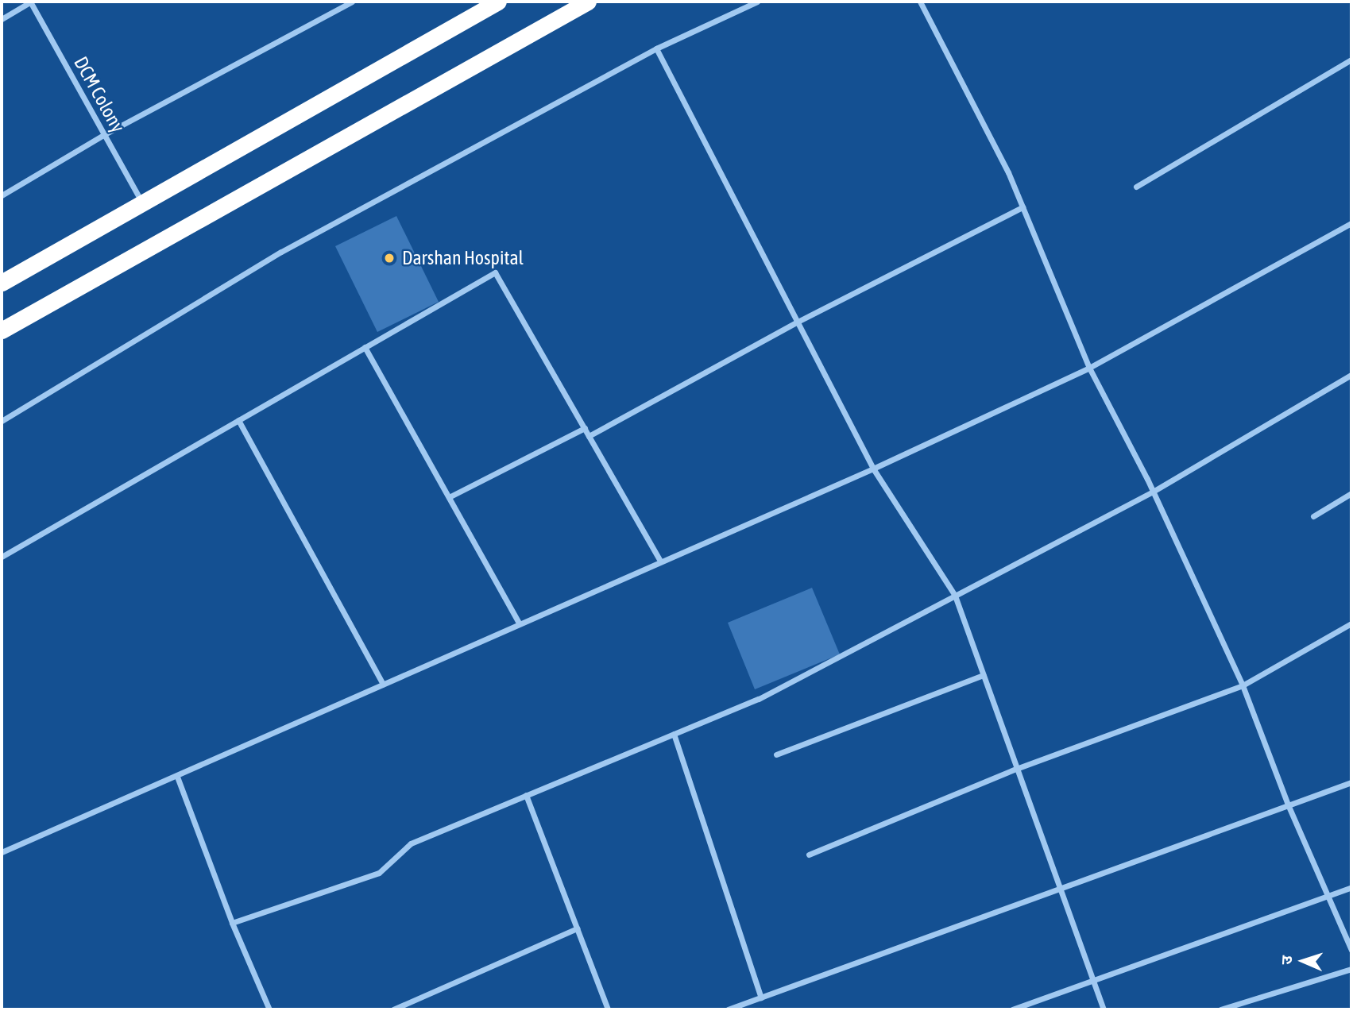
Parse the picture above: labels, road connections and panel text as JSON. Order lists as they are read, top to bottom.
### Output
{
  "streets": {
    "street": ["DCM Colony"]
  },
  "places": ["Darshan Hospital"],
  "north": "left"
}
